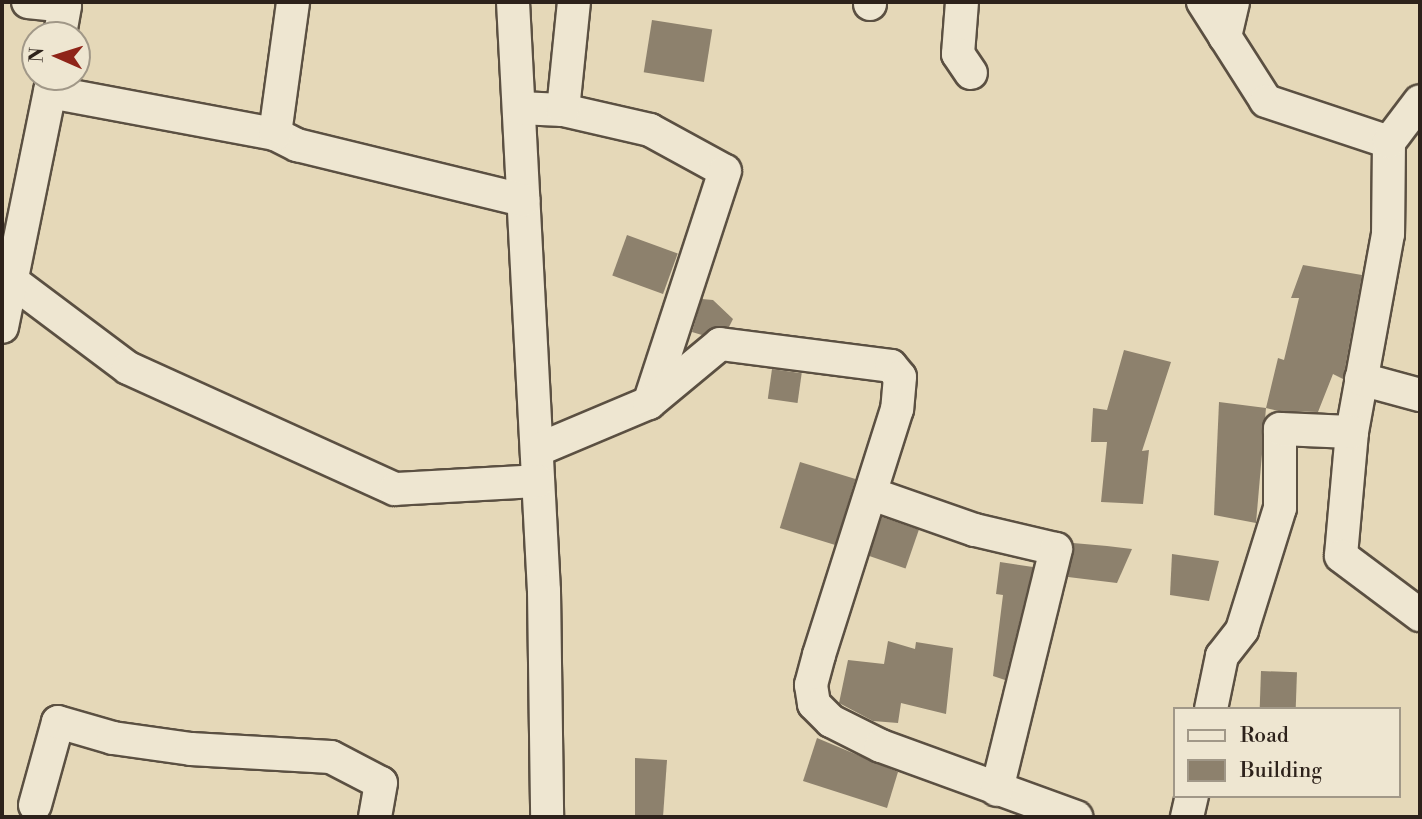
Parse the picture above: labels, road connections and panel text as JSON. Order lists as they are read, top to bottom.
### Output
{
  "legend": ["Road", "Building"],
  "north": "left"
}
